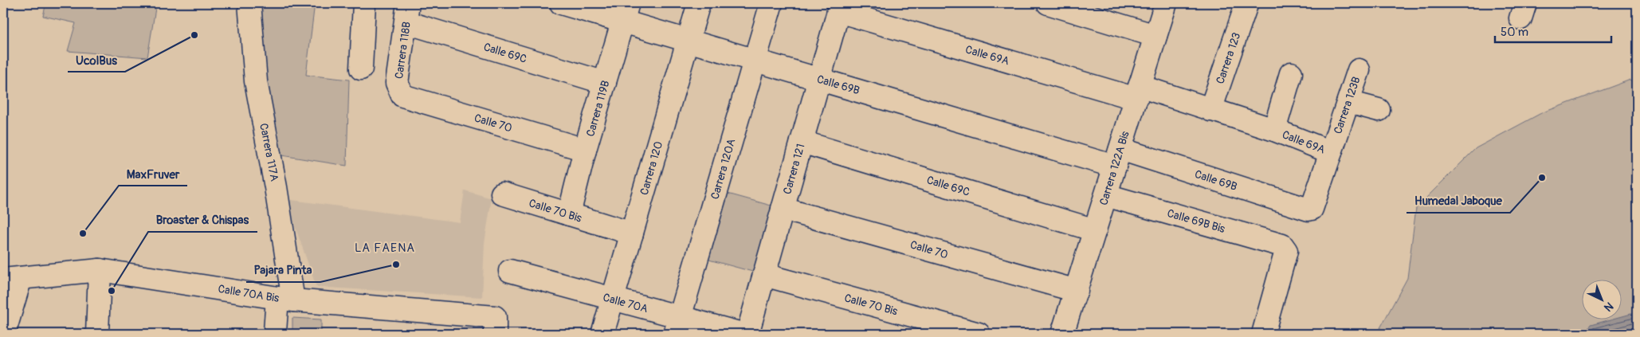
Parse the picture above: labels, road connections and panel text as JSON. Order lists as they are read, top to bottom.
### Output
{
  "streets": {
    "street": [
      "Carrera 118B",
      "Calle 69C",
      "Calle 69A",
      "Carrera 123",
      "Calle 69B",
      "Carrera 123B",
      "Carrera 119B",
      "Calle 70",
      "Carrera 117A",
      "Carrera 120",
      "Carrera 122A Bis",
      "Carrera 120A",
      "Carrera 121",
      "Calle 70 Bis",
      "Calle 69B Bis",
      "Calle 70A Bis",
      "Calle 70A"
    ]
  },
  "crossings": [
    ["Carrera 118B", "Calle 69C"],
    ["Carrera 118B", "Calle 70"],
    ["Calle 69C", "Carrera 119B"],
    ["Calle 69C", "Carrera 122A Bis"],
    ["Calle 69C", "Carrera 121"],
    ["Calle 69A", "Carrera 123"],
    ["Calle 69A", "Carrera 123B"],
    ["Calle 69A", "Carrera 122A Bis"],
    ["Calle 69A", "Carrera 121"],
    ["Calle 69B", "Carrera 123B"],
    ["Calle 69B", "Carrera 119B"],
    ["Calle 69B", "Carrera 120"],
    ["Calle 69B", "Carrera 122A Bis"],
    ["Calle 69B", "Carrera 120A"],
    ["Calle 69B", "Carrera 121"],
    ["Carrera 119B", "Calle 70"],
    ["Carrera 119B", "Calle 70 Bis"],
    ["Calle 70", "Carrera 122A Bis"],
    ["Calle 70", "Carrera 121"],
    ["Carrera 117A", "Calle 70A Bis"],
    ["Carrera 120", "Calle 70 Bis"],
    ["Carrera 120", "Calle 70A"],
    ["Carrera 122A Bis", "Calle 69B Bis"],
    ["Carrera 120A", "Calle 70A"],
    ["Carrera 121", "Calle 70 Bis"]
  ],
  "districts": ["LA FAENA"],
  "places": [
    "UcolBus",
    "Humedal Jaboque",
    "MaxFruver",
    "Pajara Pinta",
    "Broaster & Chispas"
  ],
  "scale_bar": "50 m",
  "north": "bottom right"
}
